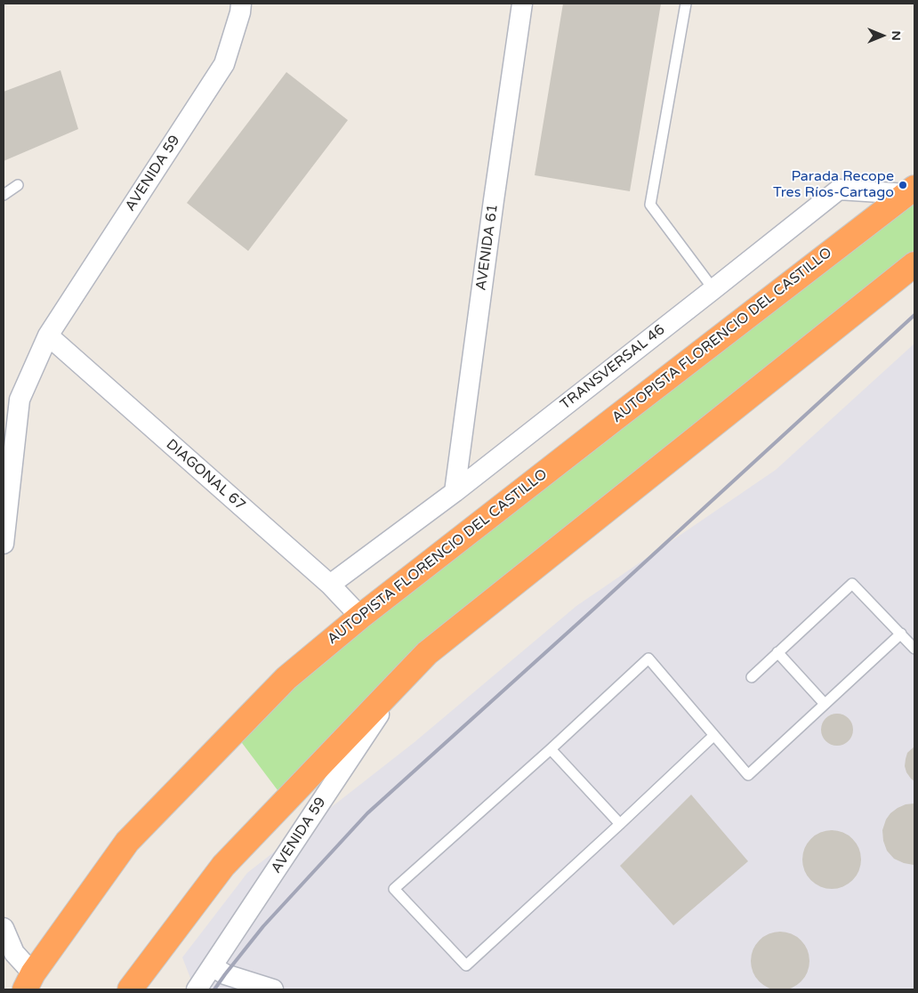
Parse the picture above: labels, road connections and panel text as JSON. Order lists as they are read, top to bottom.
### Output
{
  "streets": {
    "highway": ["AUTOPISTA FLORENCIO DEL CASTILLO"],
    "street": [
      "AVENIDA 59",
      "AVENIDA 61",
      "TRANSVERSAL 46",
      "DIAGONAL 67"
    ]
  },
  "crossings": [
    ["AVENIDA 59", "DIAGONAL 67"],
    ["AVENIDA 61", "TRANSVERSAL 46"],
    ["AUTOPISTA FLORENCIO DEL CASTILLO", "TRANSVERSAL 46"],
    ["AUTOPISTA FLORENCIO DEL CASTILLO", "DIAGONAL 67"],
    ["TRANSVERSAL 46", "DIAGONAL 67"]
  ],
  "places": ["Parada Recope Tres Ríos-Cartago"],
  "north": "right"
}
